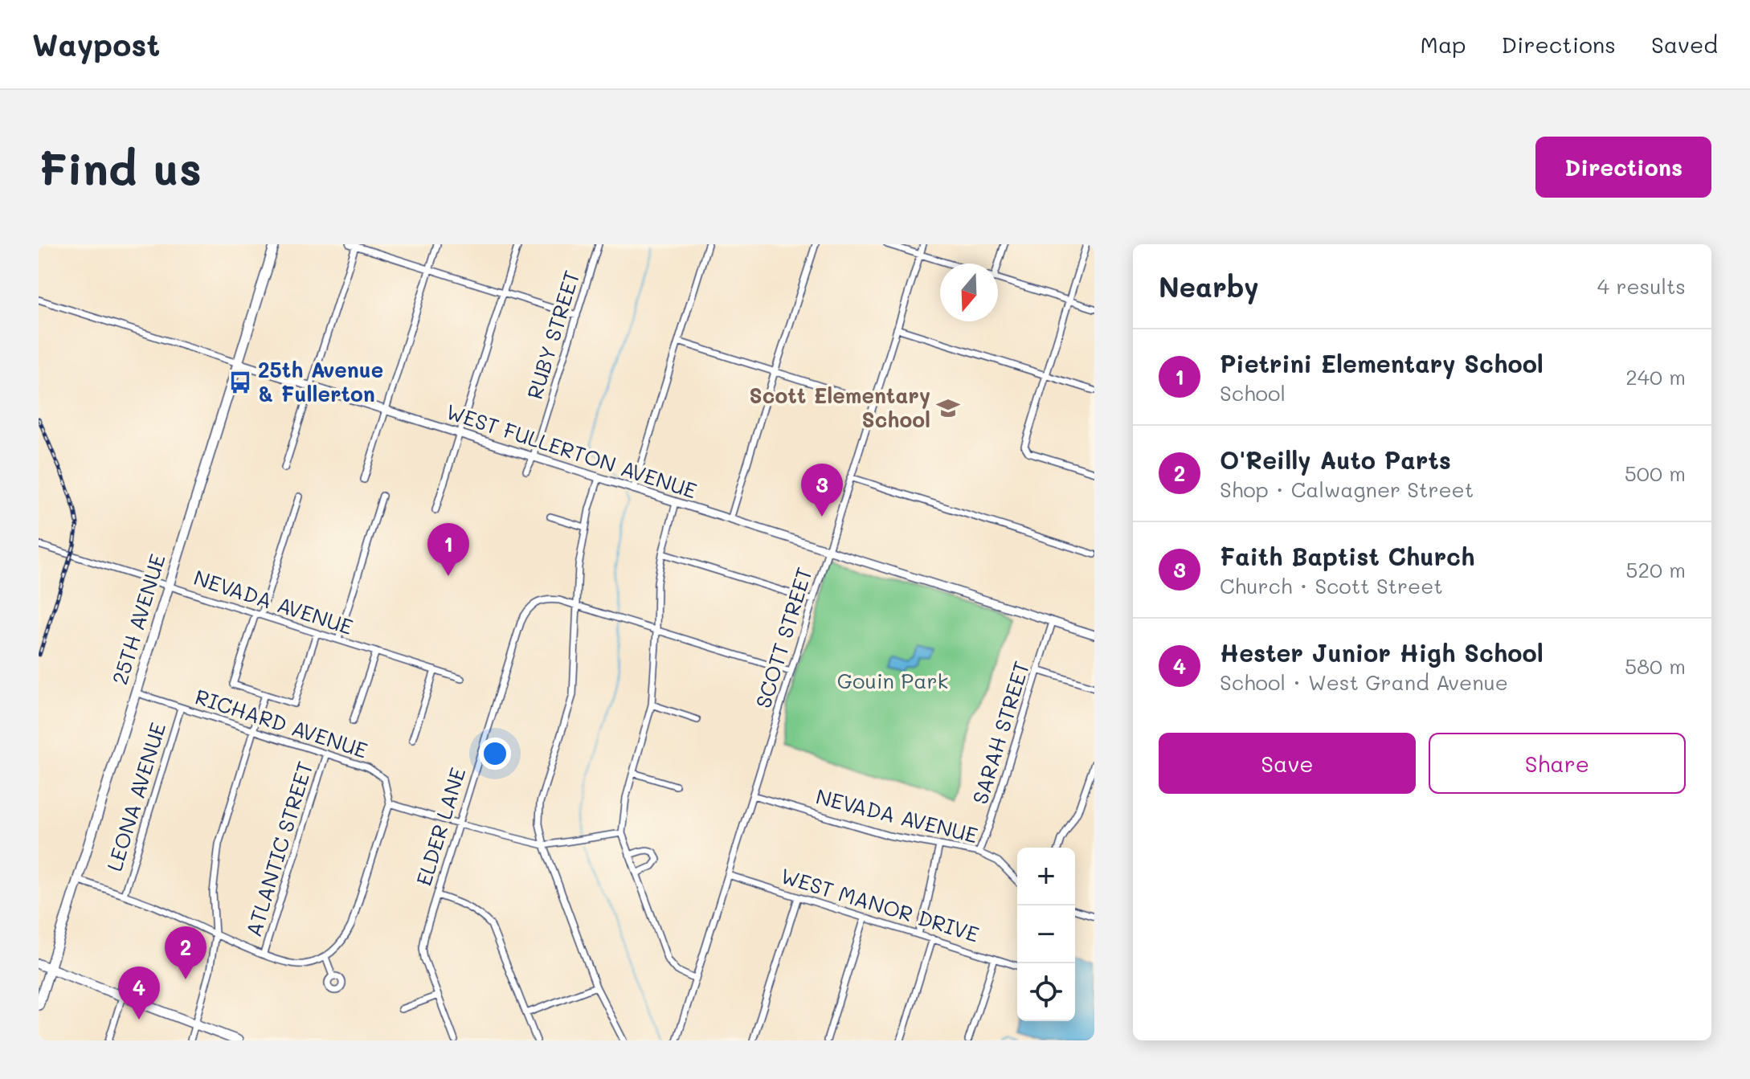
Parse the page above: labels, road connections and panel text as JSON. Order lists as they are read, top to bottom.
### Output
{
  "streets": {
    "main road": ["25TH AVENUE"],
    "street": [
      "RUBY STREET",
      "WEST FULLERTON AVENUE",
      "NEVADA AVENUE",
      "SCOTT STREET",
      "RICHARD AVENUE",
      "SARAH STREET",
      "LEONA AVENUE",
      "ELDER LANE",
      "ATLANTIC STREET",
      "WEST MANOR DRIVE"
    ]
  },
  "crossings": [
    ["RUBY STREET", "WEST FULLERTON AVENUE"],
    ["WEST FULLERTON AVENUE", "25TH AVENUE"],
    ["WEST FULLERTON AVENUE", "SCOTT STREET"],
    ["WEST FULLERTON AVENUE", "SARAH STREET"],
    ["NEVADA AVENUE", "25TH AVENUE"],
    ["NEVADA AVENUE", "SCOTT STREET"],
    ["NEVADA AVENUE", "SARAH STREET"],
    ["25TH AVENUE", "RICHARD AVENUE"],
    ["SCOTT STREET", "ELDER LANE"],
    ["SCOTT STREET", "WEST MANOR DRIVE"],
    ["RICHARD AVENUE", "LEONA AVENUE"],
    ["RICHARD AVENUE", "ATLANTIC STREET"]
  ],
  "parks": ["Gouin Park"],
  "places": {
    "bus stop": ["25th Avenue & Fullerton"],
    "school or university": ["Scott Elementary School"]
  },
  "north": "bottom",
  "page": {
    "header": "Waypost",
    "nav": ["Map", "Directions", "Saved"],
    "buttons": [
      "Directions",
      ["Save", "Share"]
    ],
    "title": "Find us",
    "heading": ["Nearby", "4 results"],
    "list": [
      {
        "mark": "1",
        "name": "Pietrini Elementary School",
        "note": "School",
        "value": "240 m"
      },
      {
        "mark": "2",
        "name": "O'Reilly Auto Parts",
        "note": "Shop · Calwagner Street",
        "value": "500 m"
      },
      {
        "mark": "3",
        "name": "Faith Baptist Church",
        "note": "Church · Scott Street",
        "value": "520 m"
      },
      {
        "mark": "4",
        "name": "Hester Junior High School",
        "note": "School · West Grand Avenue",
        "value": "580 m"
      }
    ],
    "pins": [
      "3",
      "1",
      "2",
      "4"
    ],
    "map_buttons": ["+", "−"]
  }
}
